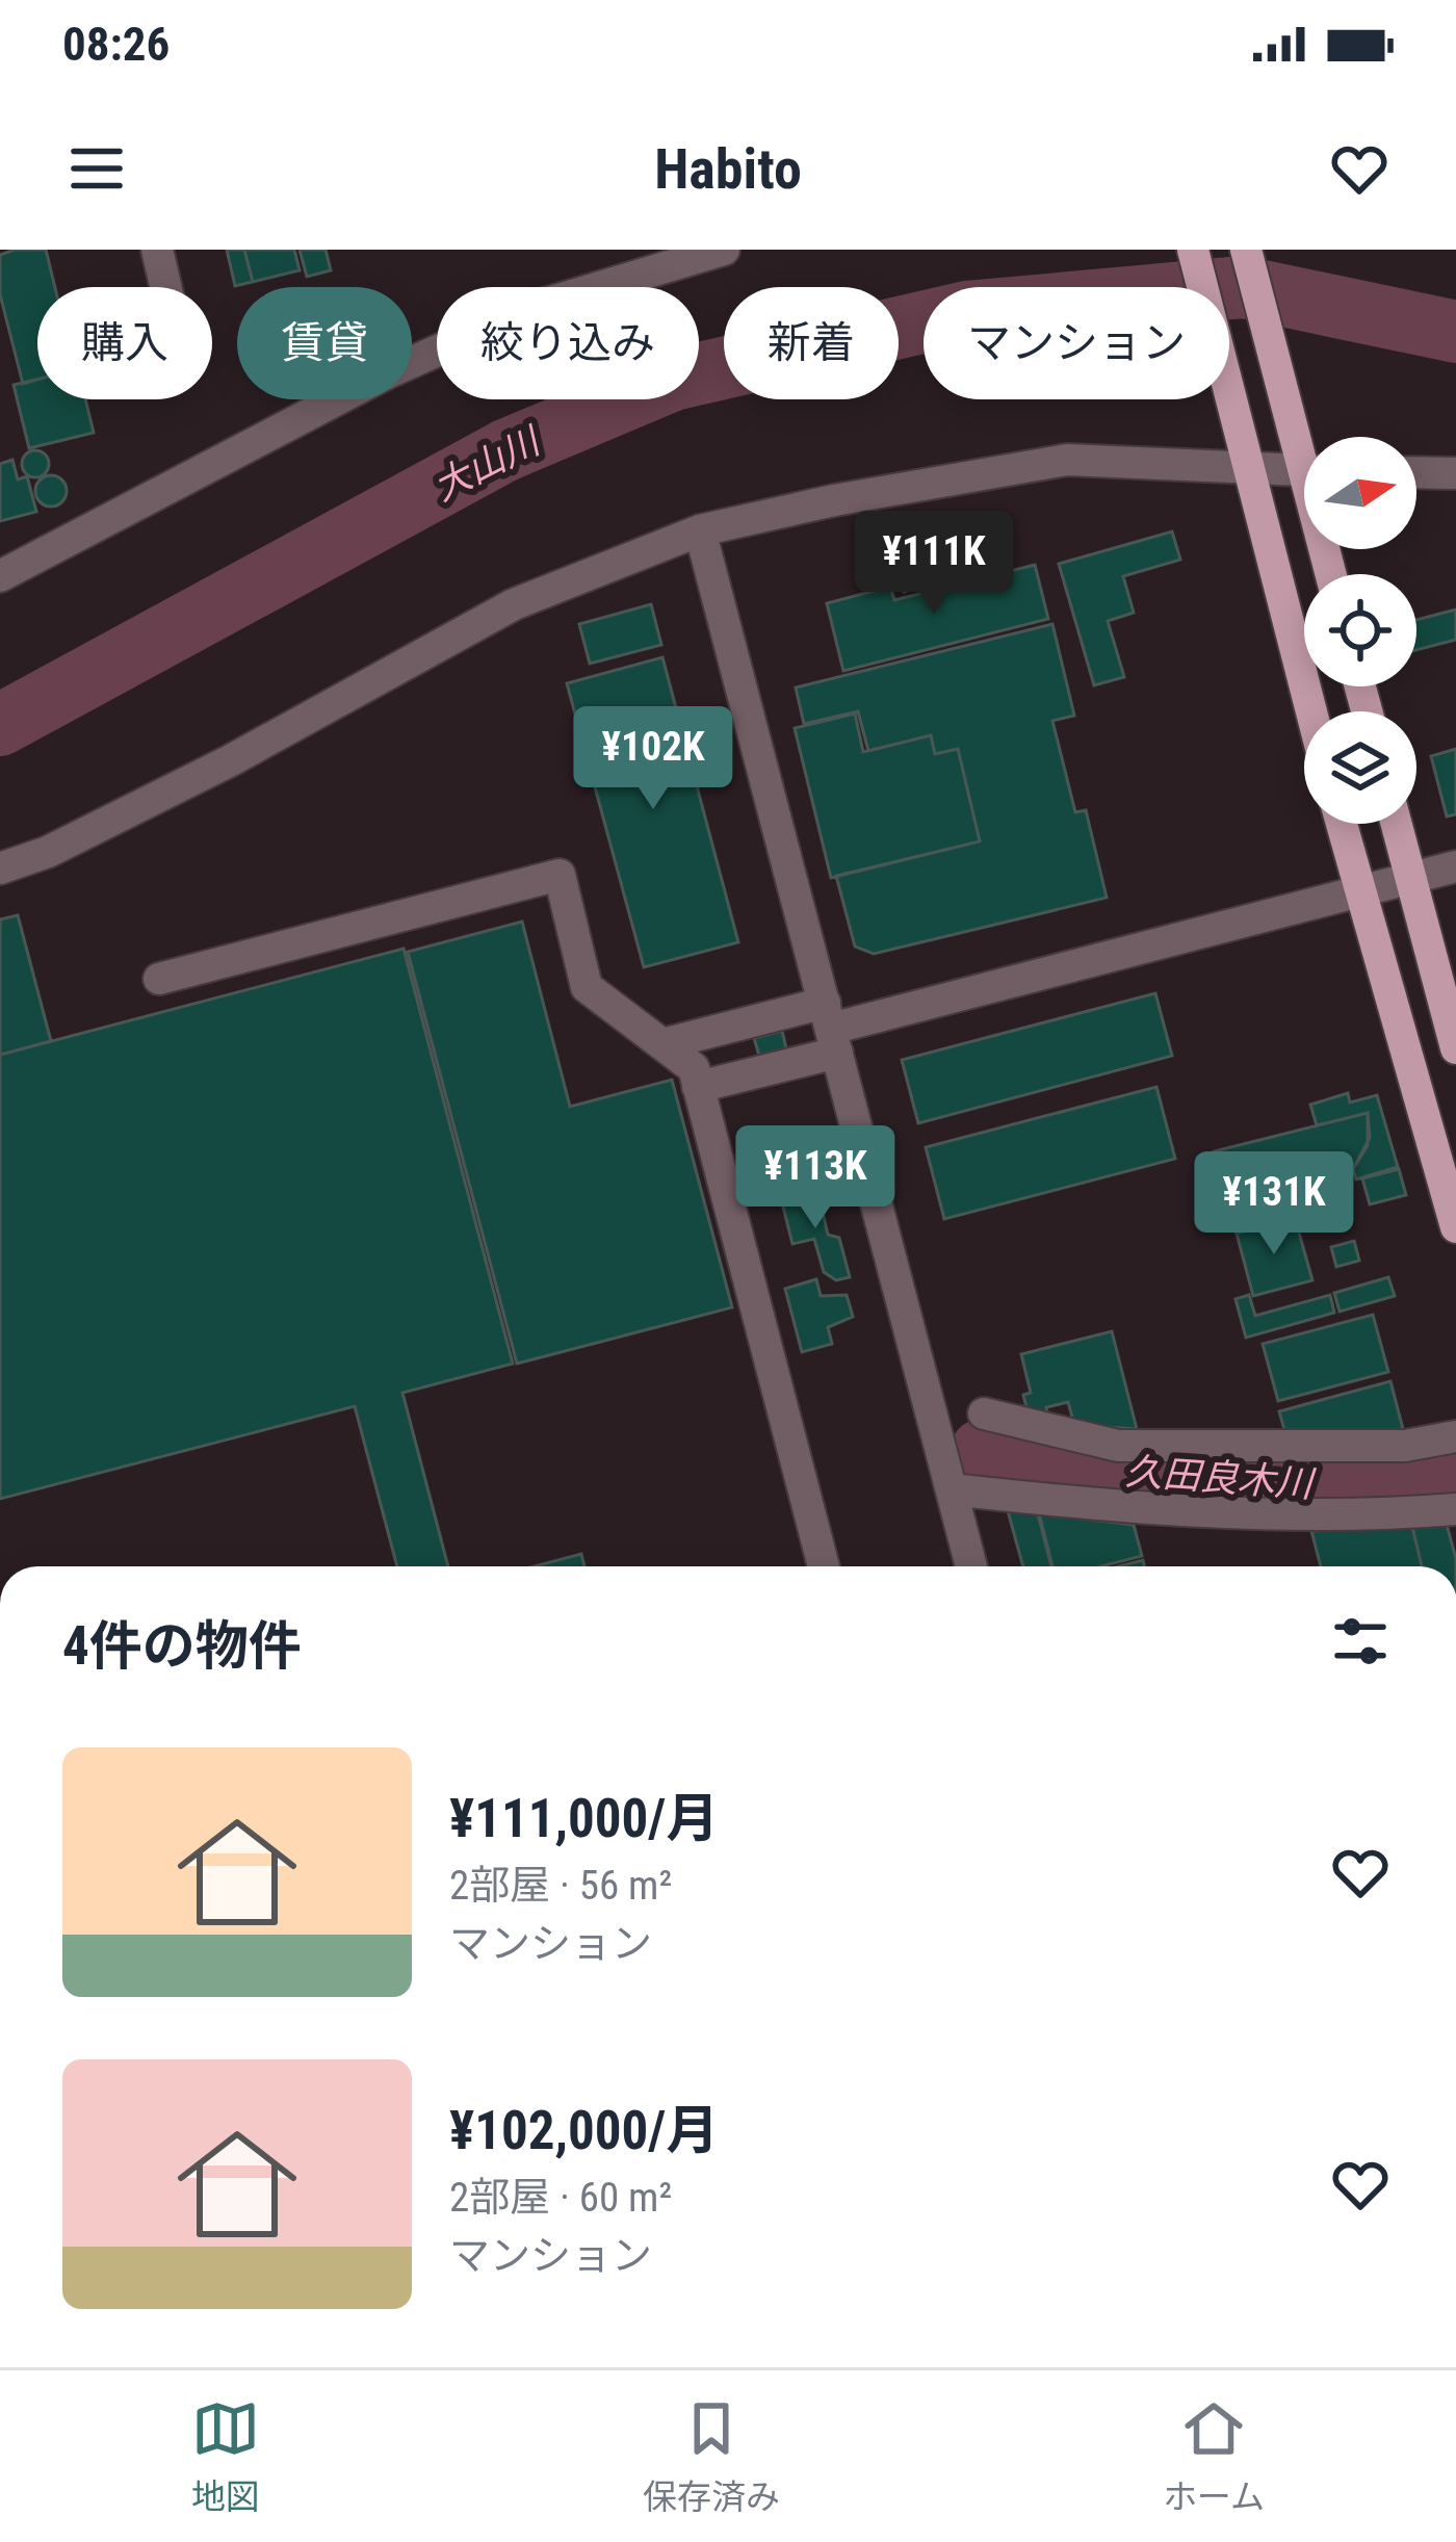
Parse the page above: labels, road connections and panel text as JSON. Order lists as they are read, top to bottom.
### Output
{
  "water": ["大山川", "久田良木川"],
  "north": "right",
  "page": {
    "status": "08:26",
    "header": "Habito",
    "chip": [
      "購入",
      "賃貸",
      "絞り込み",
      "新着",
      "マンション"
    ],
    "price": [
      "¥111K",
      "¥102K",
      "¥113K",
      "¥131K"
    ],
    "heading": "4件の物件",
    "list": [
      {
        "name": "¥111,000/月",
        "note": "2部屋 · 56 m² · マンション"
      },
      {
        "name": "¥102,000/月",
        "note": "2部屋 · 60 m² · マンション"
      }
    ],
    "tabs": ["地図", "保存済み", "ホーム"]
  }
}
